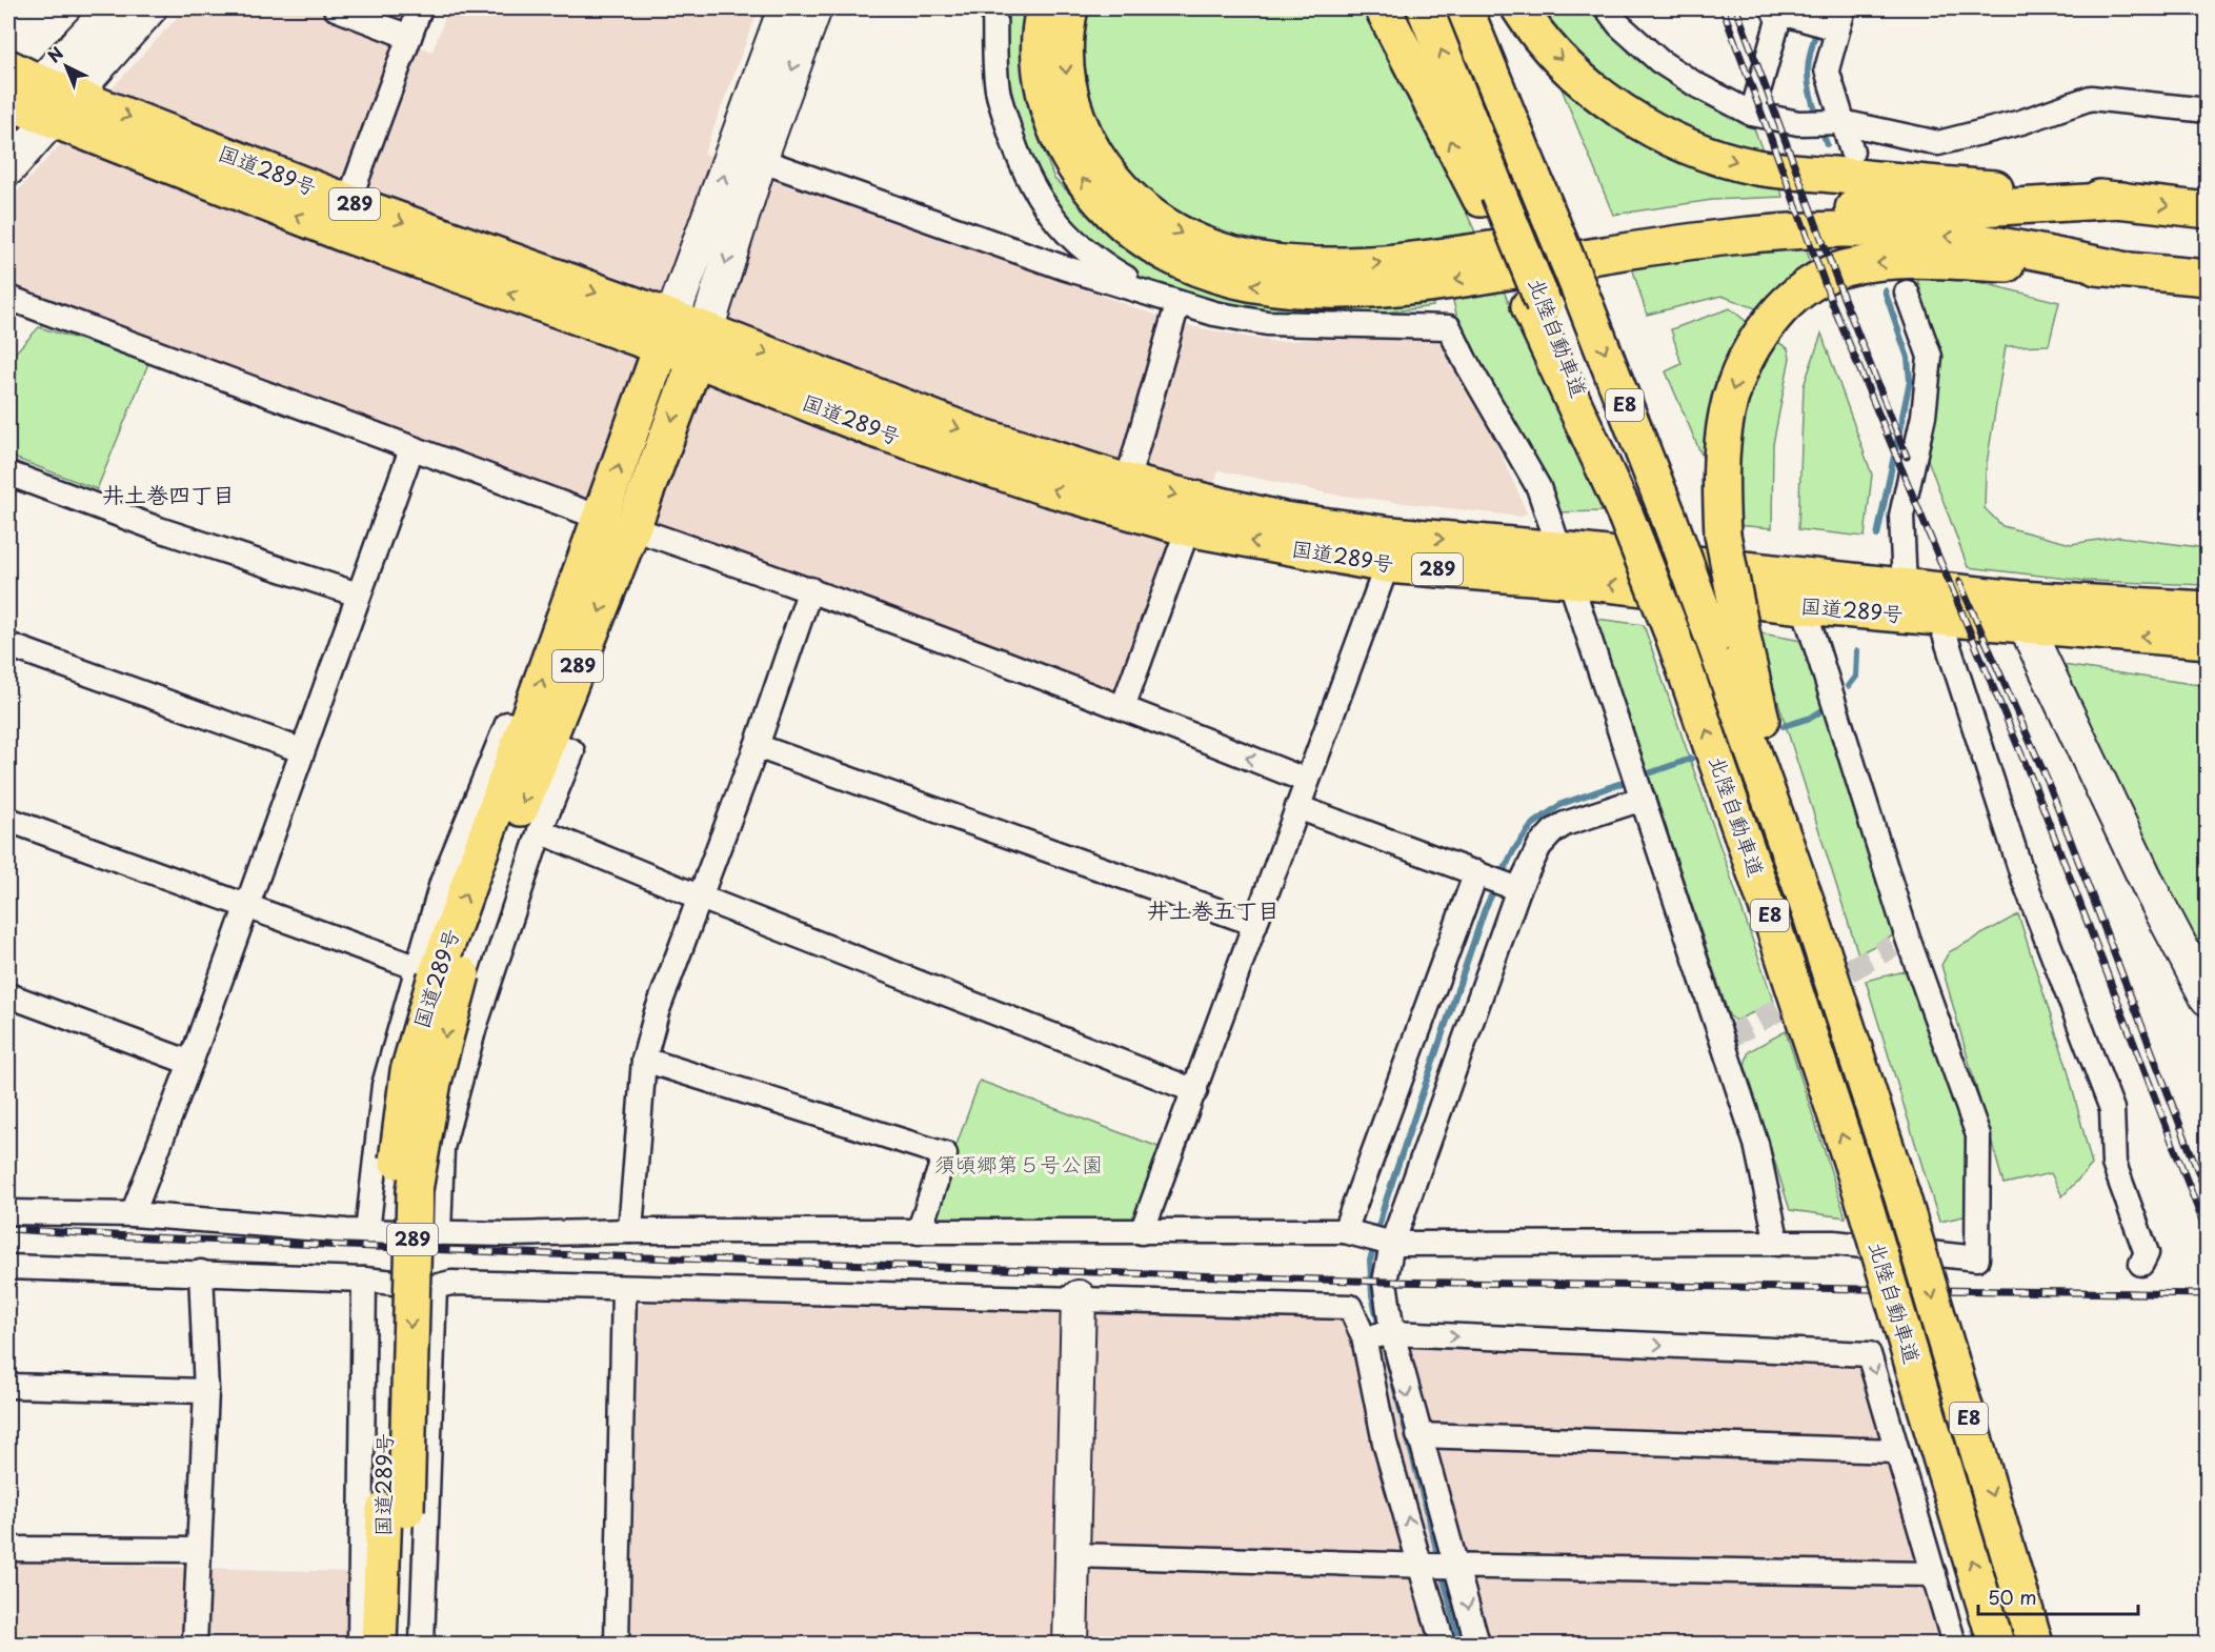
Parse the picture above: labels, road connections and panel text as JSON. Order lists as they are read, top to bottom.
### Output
{
  "streets": {
    "highway": [
      "国道289号",
      "289",
      "北陸自動車道",
      "E8"
    ]
  },
  "districts": ["井土巻四丁目", "井土巻五丁目"],
  "parks": ["須頃郷第５号公園"],
  "scale_bar": "50 m",
  "north": "top left"
}
